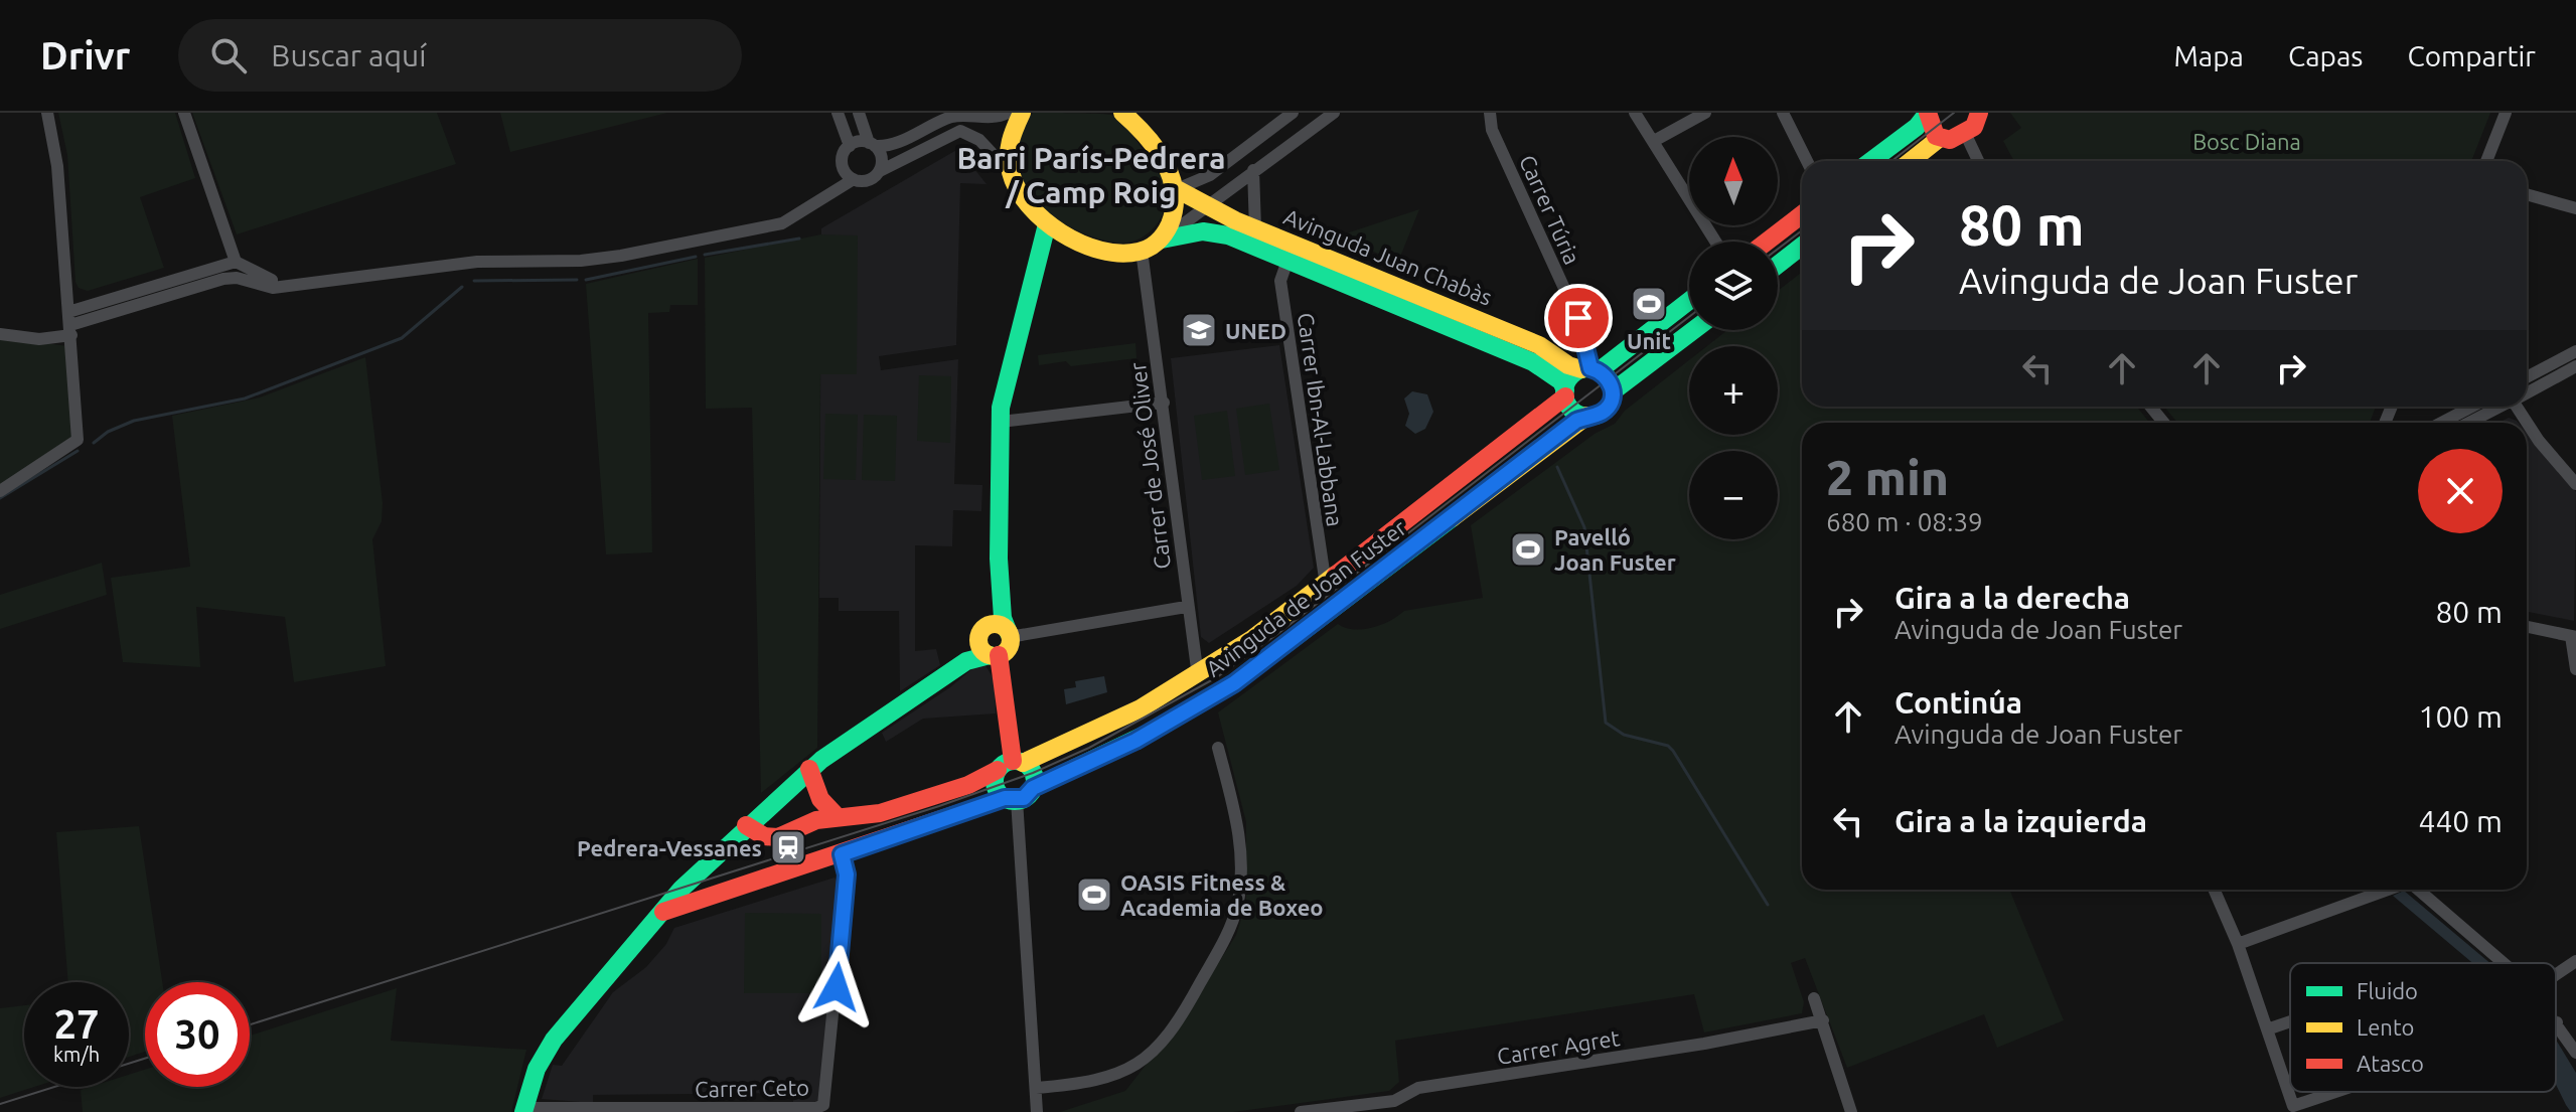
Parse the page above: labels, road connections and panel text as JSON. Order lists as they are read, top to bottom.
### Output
{
  "streets": {
    "main road": ["Avinguda Juan Chabàs", "Avinguda de Joan Fuster"],
    "street": [
      "Carrer Túria",
      "Carrer Ibn-Al-Labbana",
      "Carrer de José Oliver",
      "Carrer Agret",
      "Carrer Ceto"
    ]
  },
  "crossings": [
    ["Carrer Túria", "Avinguda Juan Chabàs"],
    ["Carrer Túria", "Avinguda de Joan Fuster"],
    ["Avinguda Juan Chabàs", "Carrer Ibn-Al-Labbana"],
    ["Avinguda Juan Chabàs", "Avinguda de Joan Fuster"],
    ["Carrer Ibn-Al-Labbana", "Avinguda de Joan Fuster"],
    ["Carrer de José Oliver", "Avinguda de Joan Fuster"]
  ],
  "districts": ["Barri París-Pedrera / Camp Roig"],
  "parks": ["Bosc Diana"],
  "places": {
    "sports": ["Unit", "Pavelló Joan Fuster", "OASIS Fitness & Academia de Boxeo"],
    "school or university": ["UNED"],
    "station": ["Pedrera-Vessanes"]
  },
  "legend": ["Fluido", "Lento", "Atasco"],
  "north": "top",
  "page": {
    "header": "Drivr",
    "search": "Buscar aquí",
    "nav": ["Mapa", "Capas", "Compartir"],
    "map_buttons": ["+", "−"],
    "turn": ["80 m", "Avinguda de Joan Fuster"],
    "heading": ["2 min", "680 m · 08:39"],
    "list": [
      {
        "name": "Gira a la derecha",
        "note": "Avinguda de Joan Fuster",
        "value": "80 m"
      },
      {
        "name": "Continúa",
        "note": "Avinguda de Joan Fuster",
        "value": "100 m"
      },
      {
        "name": "Gira a la izquierda",
        "value": "440 m"
      }
    ],
    "speed": "27 km/h",
    "limit": "30"
  }
}
